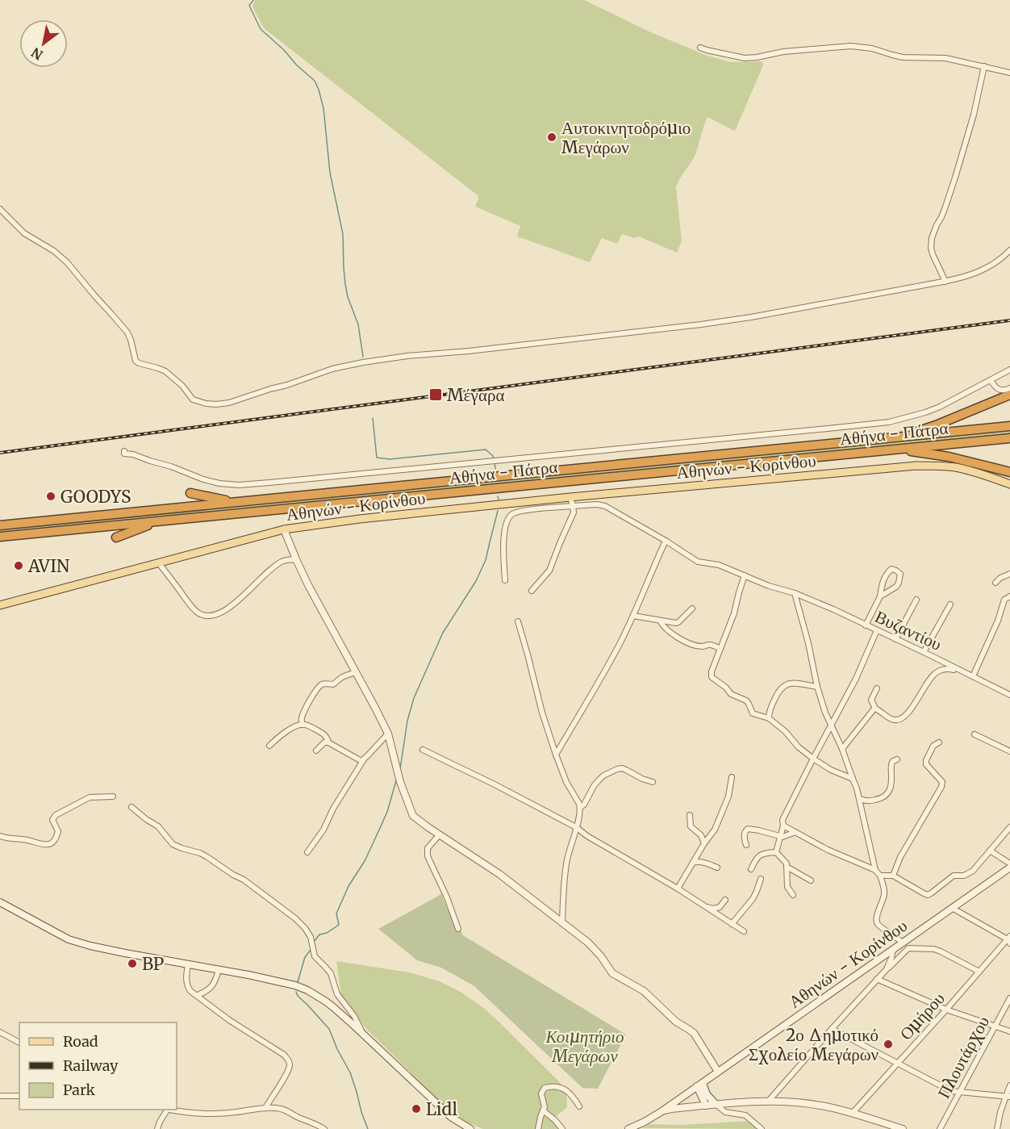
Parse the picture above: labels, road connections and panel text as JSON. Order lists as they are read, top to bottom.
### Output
{
  "streets": {
    "highway": ["Αθήνα - Πάτρα"],
    "main road": ["Αθηνών - Κορίνθου"],
    "street": ["Βυζαντίου", "Ομήρου", "Πλουτάρχου"]
  },
  "parks": ["Κοιμητήριο Μεγάρων"],
  "places": {
    "other": [
      "Αυτοκινητοδρόμιο Μεγάρων",
      "GOODYS",
      "AVIN",
      "BP",
      "2ο Δημοτικό Σχολείο Μεγάρων",
      "Lidl"
    ],
    "transit": ["Μέγαρα"]
  },
  "legend": ["Road", "Railway", "Park"],
  "north": "bottom left"
}
